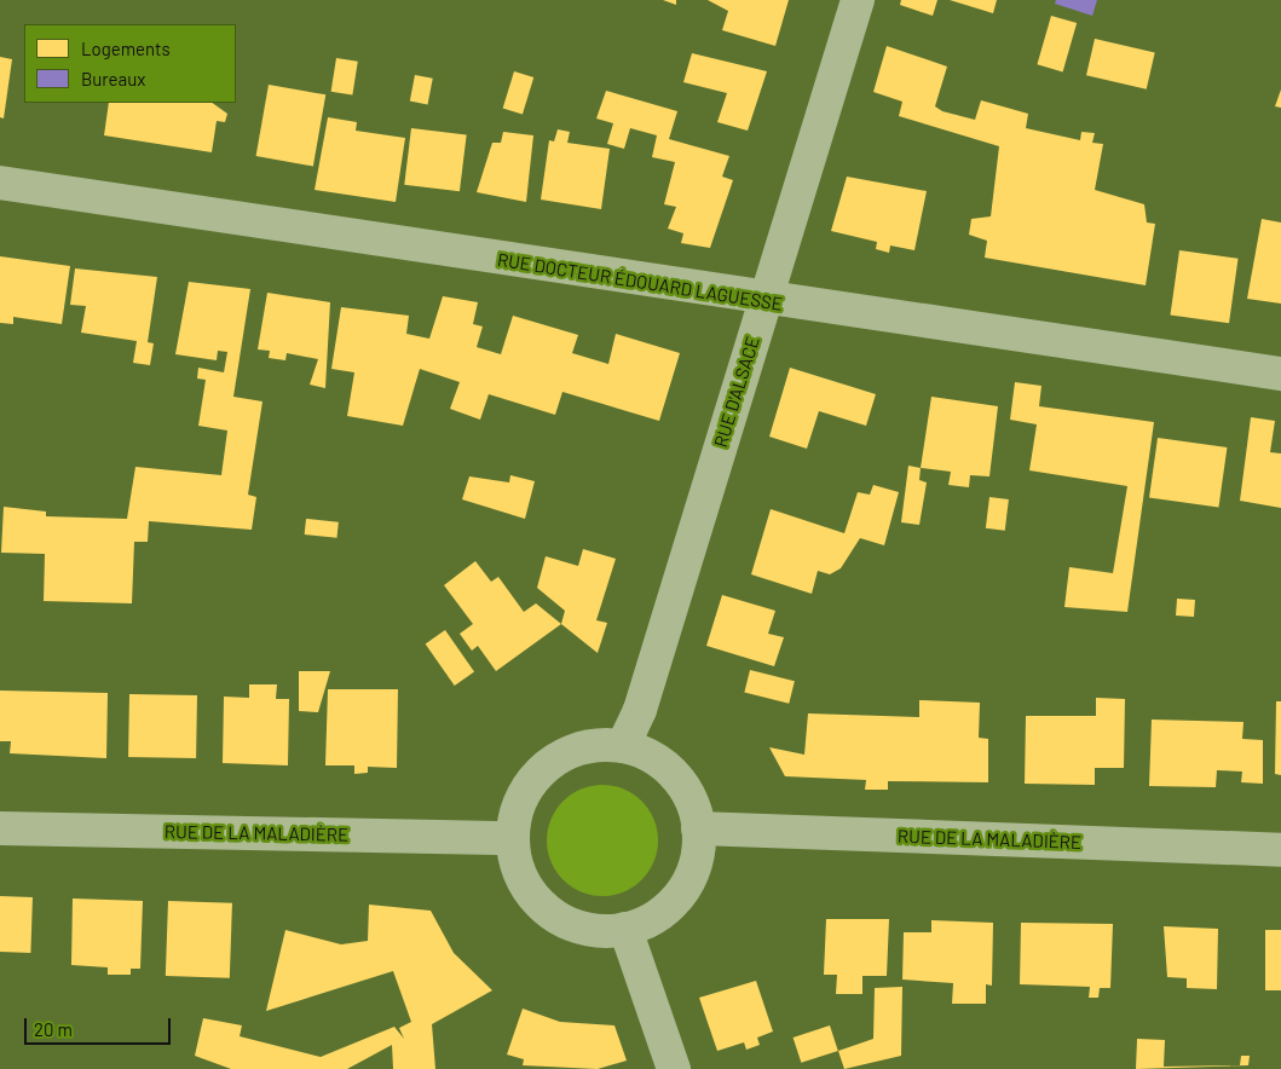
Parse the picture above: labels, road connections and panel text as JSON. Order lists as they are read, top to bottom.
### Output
{
  "streets": {
    "street": ["RUE DOCTEUR ÉDOUARD LAGUESSE", "RUE D'ALSACE", "RUE DE LA MALADIÈRE"]
  },
  "crossings": [
    ["RUE DOCTEUR ÉDOUARD LAGUESSE", "RUE D'ALSACE"],
    ["RUE D'ALSACE", "RUE DE LA MALADIÈRE"]
  ],
  "legend": ["Logements", "Bureaux"],
  "scale_bar": "20 m"
}
